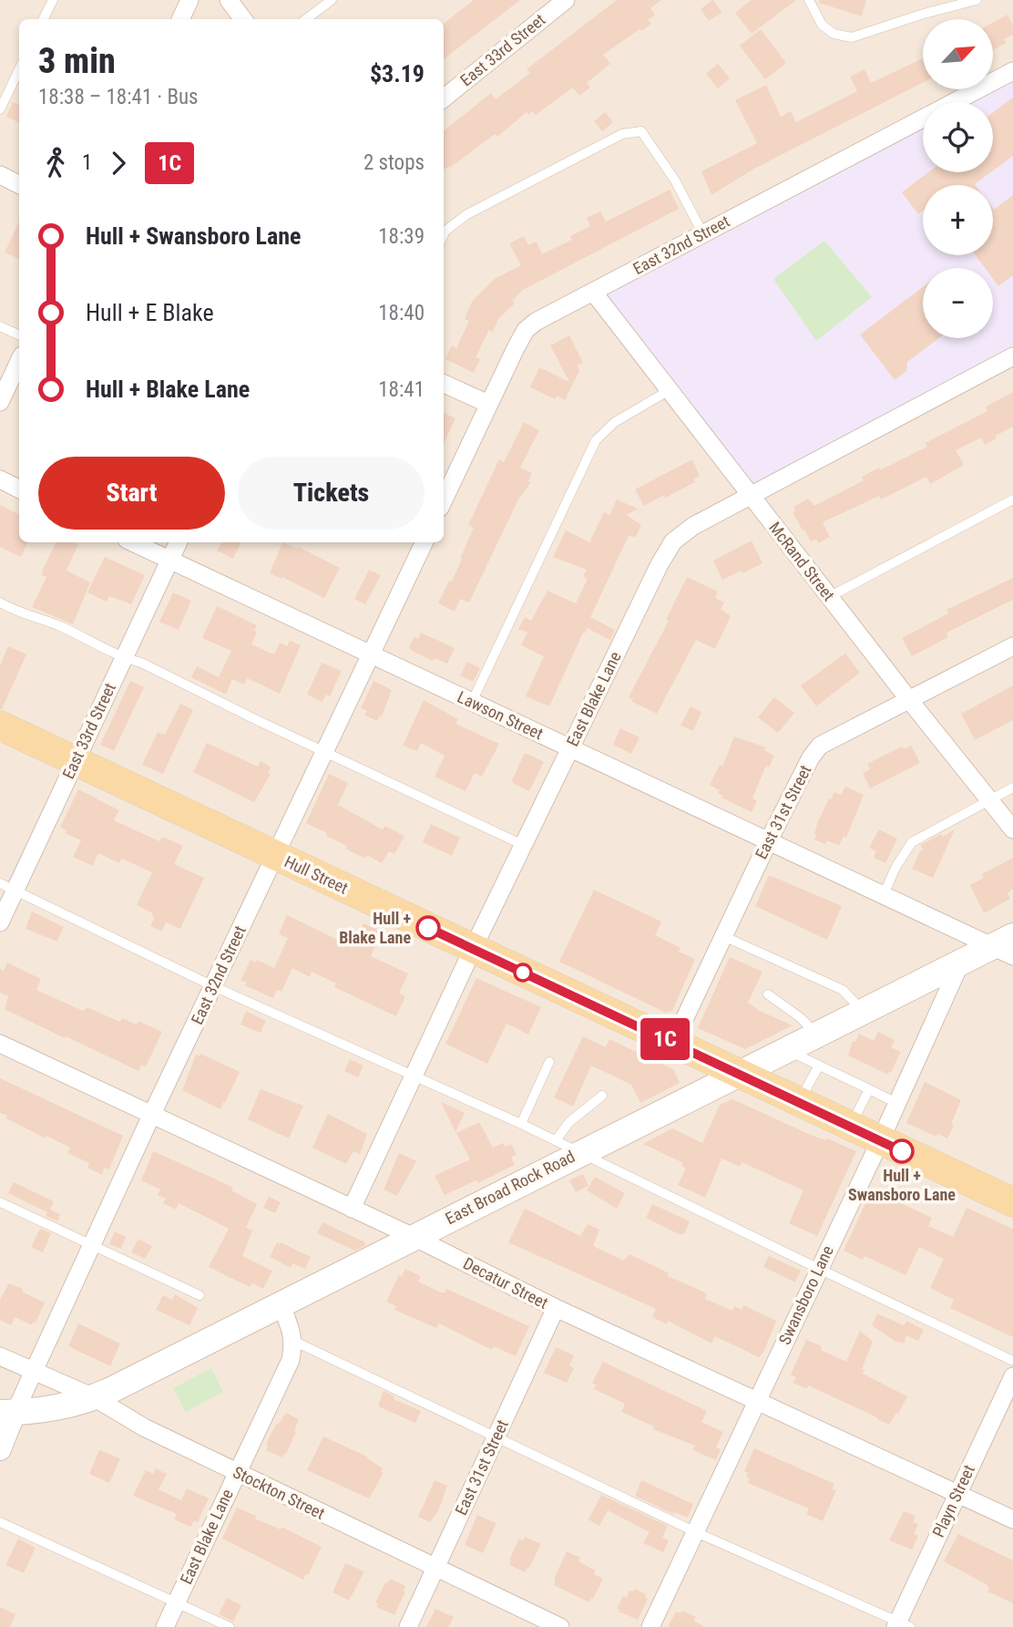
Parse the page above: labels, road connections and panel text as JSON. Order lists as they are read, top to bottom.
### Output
{
  "streets": {
    "main road": ["Hull Street", "East Broad Rock Road"],
    "street": [
      "East 33rd Street",
      "East 32nd Street",
      "McRand Street",
      "East Blake Lane",
      "Lawson Street",
      "East 31st Street",
      "Decatur Street",
      "Swansboro Lane",
      "Stockton Street",
      "Playn Street"
    ]
  },
  "crossings": [
    ["East 33rd Street", "Lawson Street"],
    ["East 33rd Street", "Hull Street"],
    ["East 32nd Street", "McRand Street"],
    ["East 32nd Street", "Lawson Street"],
    ["East 32nd Street", "Hull Street"],
    ["East 32nd Street", "East Broad Rock Road"],
    ["East 32nd Street", "Decatur Street"],
    ["East 32nd Street", "Stockton Street"],
    ["McRand Street", "East Blake Lane"],
    ["McRand Street", "East 31st Street"],
    ["East Blake Lane", "Lawson Street"],
    ["East Blake Lane", "Hull Street"],
    ["East Blake Lane", "Decatur Street"],
    ["East Blake Lane", "Stockton Street"],
    ["Lawson Street", "East 31st Street"],
    ["Lawson Street", "East Broad Rock Road"],
    ["East 31st Street", "Hull Street"],
    ["East 31st Street", "Decatur Street"],
    ["East 31st Street", "Stockton Street"],
    ["Hull Street", "East Broad Rock Road"],
    ["Hull Street", "Swansboro Lane"],
    ["East Broad Rock Road", "Decatur Street"],
    ["East Broad Rock Road", "Swansboro Lane"],
    ["East Broad Rock Road", "Stockton Street"],
    ["Decatur Street", "Swansboro Lane"],
    ["Decatur Street", "Playn Street"]
  ],
  "places": ["Hull + Blake Lane", "Hull + Swansboro Lane"],
  "lines": ["bus line 1C"],
  "north": "top right",
  "page": {
    "on_map": "1C",
    "map_buttons": ["+", "−"],
    "heading": ["3 min", "18:38 – 18:41 · Bus", "$3.19"],
    "legs": ["1", "1C", "2 stops"],
    "list": [
      {
        "name": "Hull + Swansboro Lane",
        "value": "18:39"
      },
      {
        "name": "Hull + E Blake",
        "value": "18:40"
      },
      {
        "name": "Hull + Blake Lane",
        "value": "18:41"
      }
    ],
    "buttons": ["Start", "Tickets"]
  }
}
